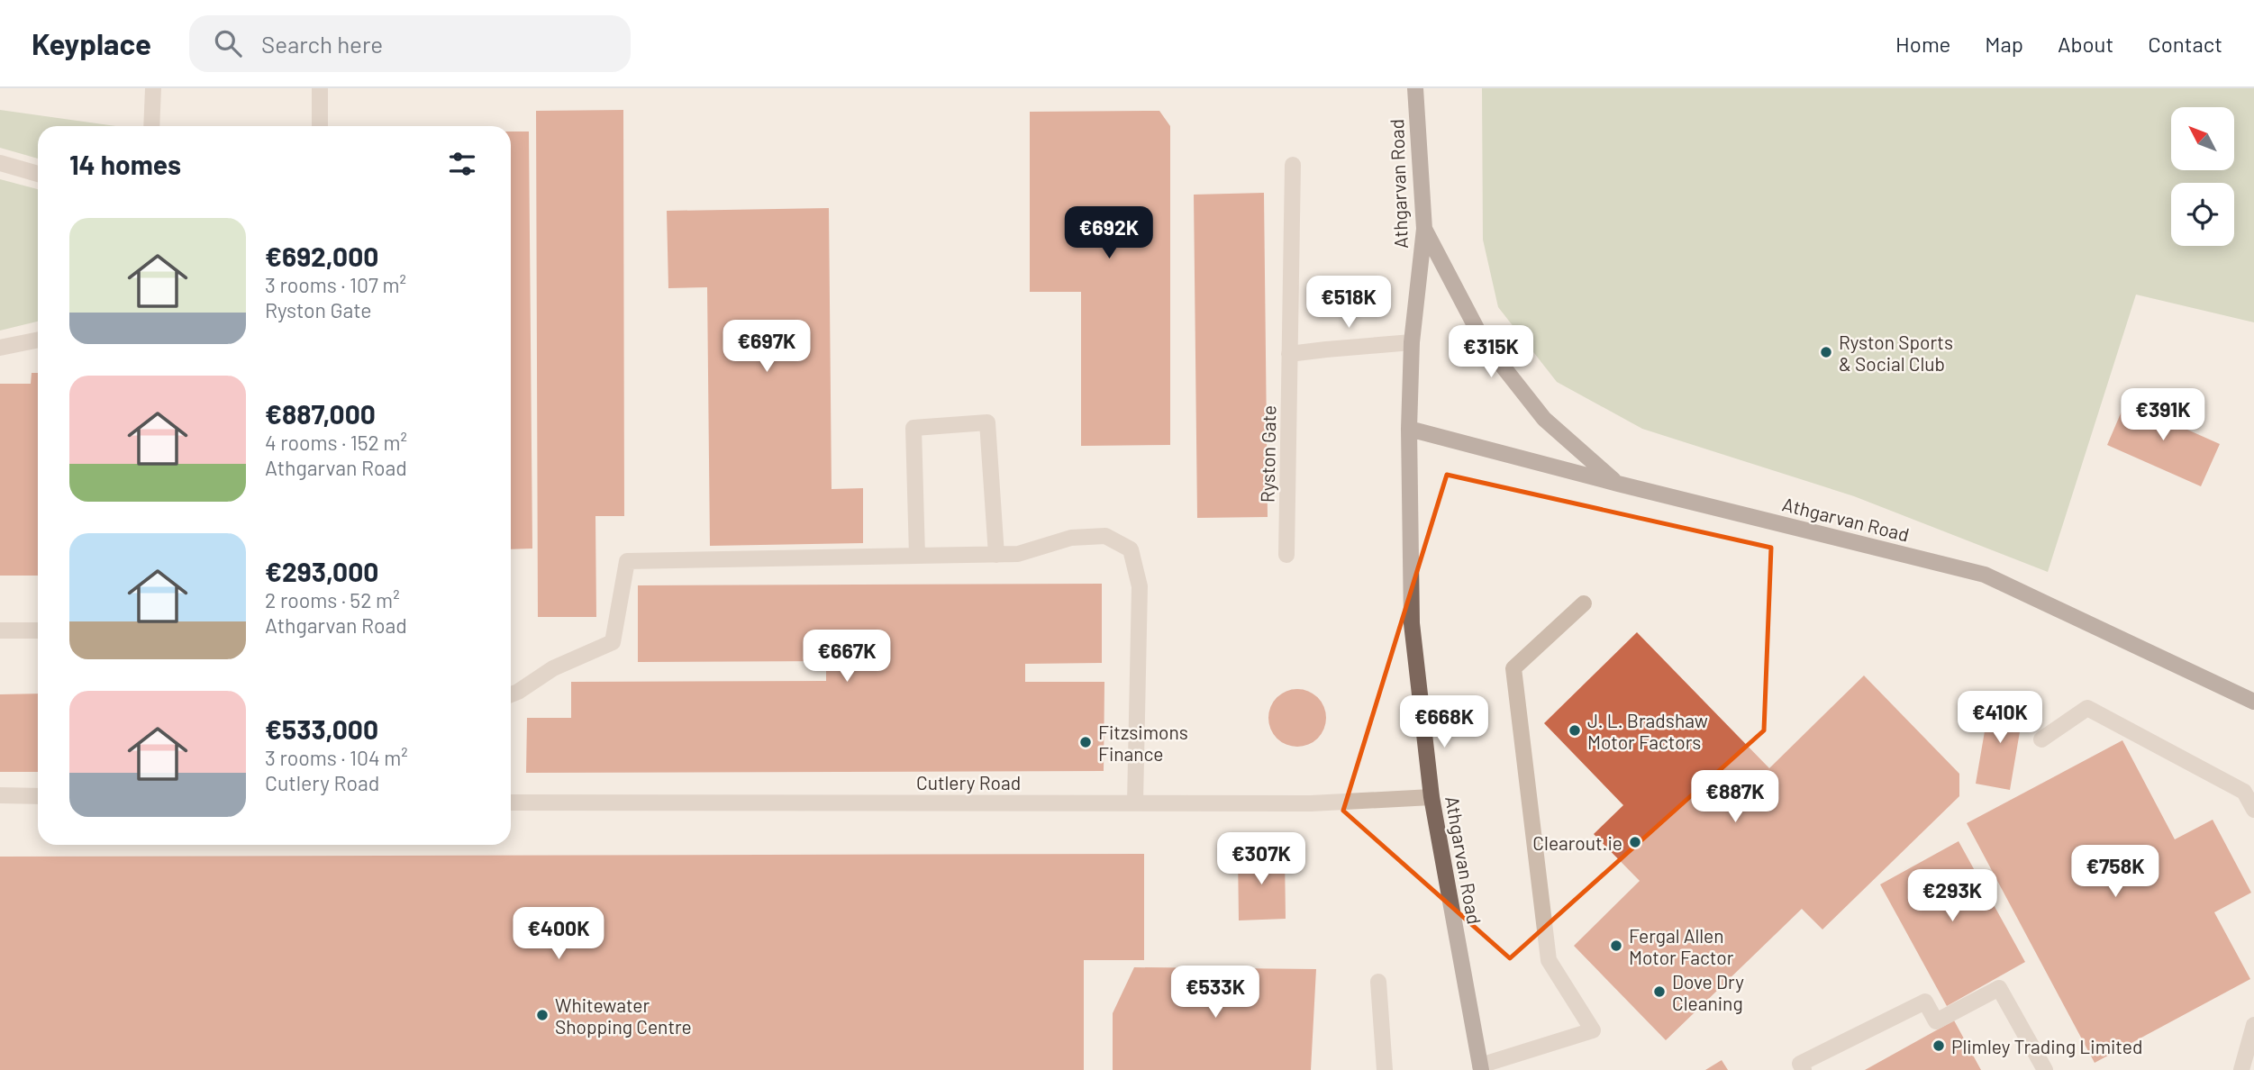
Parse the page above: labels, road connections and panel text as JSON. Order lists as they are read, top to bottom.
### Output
{
  "streets": {
    "main road": ["Athgarvan Road"],
    "street": ["Ryston Gate", "Cutlery Road"]
  },
  "crossings": [
    ["Athgarvan Road", "Cutlery Road"]
  ],
  "places": [
    "Ryston Sports & Social Club",
    "J. L. Bradshaw Motor Factors",
    "Fitzsimons Finance",
    "Clearout.ie",
    "Fergal Allen Motor Factor",
    "Dove Dry Cleaning",
    "Whitewater Shopping Centre",
    "Plimley Trading Limited"
  ],
  "north": "top left",
  "page": {
    "header": "Keyplace",
    "search": "Search here",
    "nav": [
      "Home",
      "Map",
      "About",
      "Contact"
    ],
    "heading": "14 homes",
    "list": [
      {
        "name": "€692,000",
        "note": "3 rooms · 107 m² · Ryston Gate"
      },
      {
        "name": "€887,000",
        "note": "4 rooms · 152 m² · Athgarvan Road"
      },
      {
        "name": "€293,000",
        "note": "2 rooms · 52 m² · Athgarvan Road"
      },
      {
        "name": "€533,000",
        "note": "3 rooms · 104 m² · Cutlery Road"
      }
    ],
    "price": [
      "€692K",
      "€518K",
      "€697K",
      "€315K",
      "€391K",
      "€667K",
      "€410K",
      "€668K",
      "€887K",
      "€307K",
      "€758K",
      "€293K",
      "€400K",
      "€533K"
    ]
  }
}
